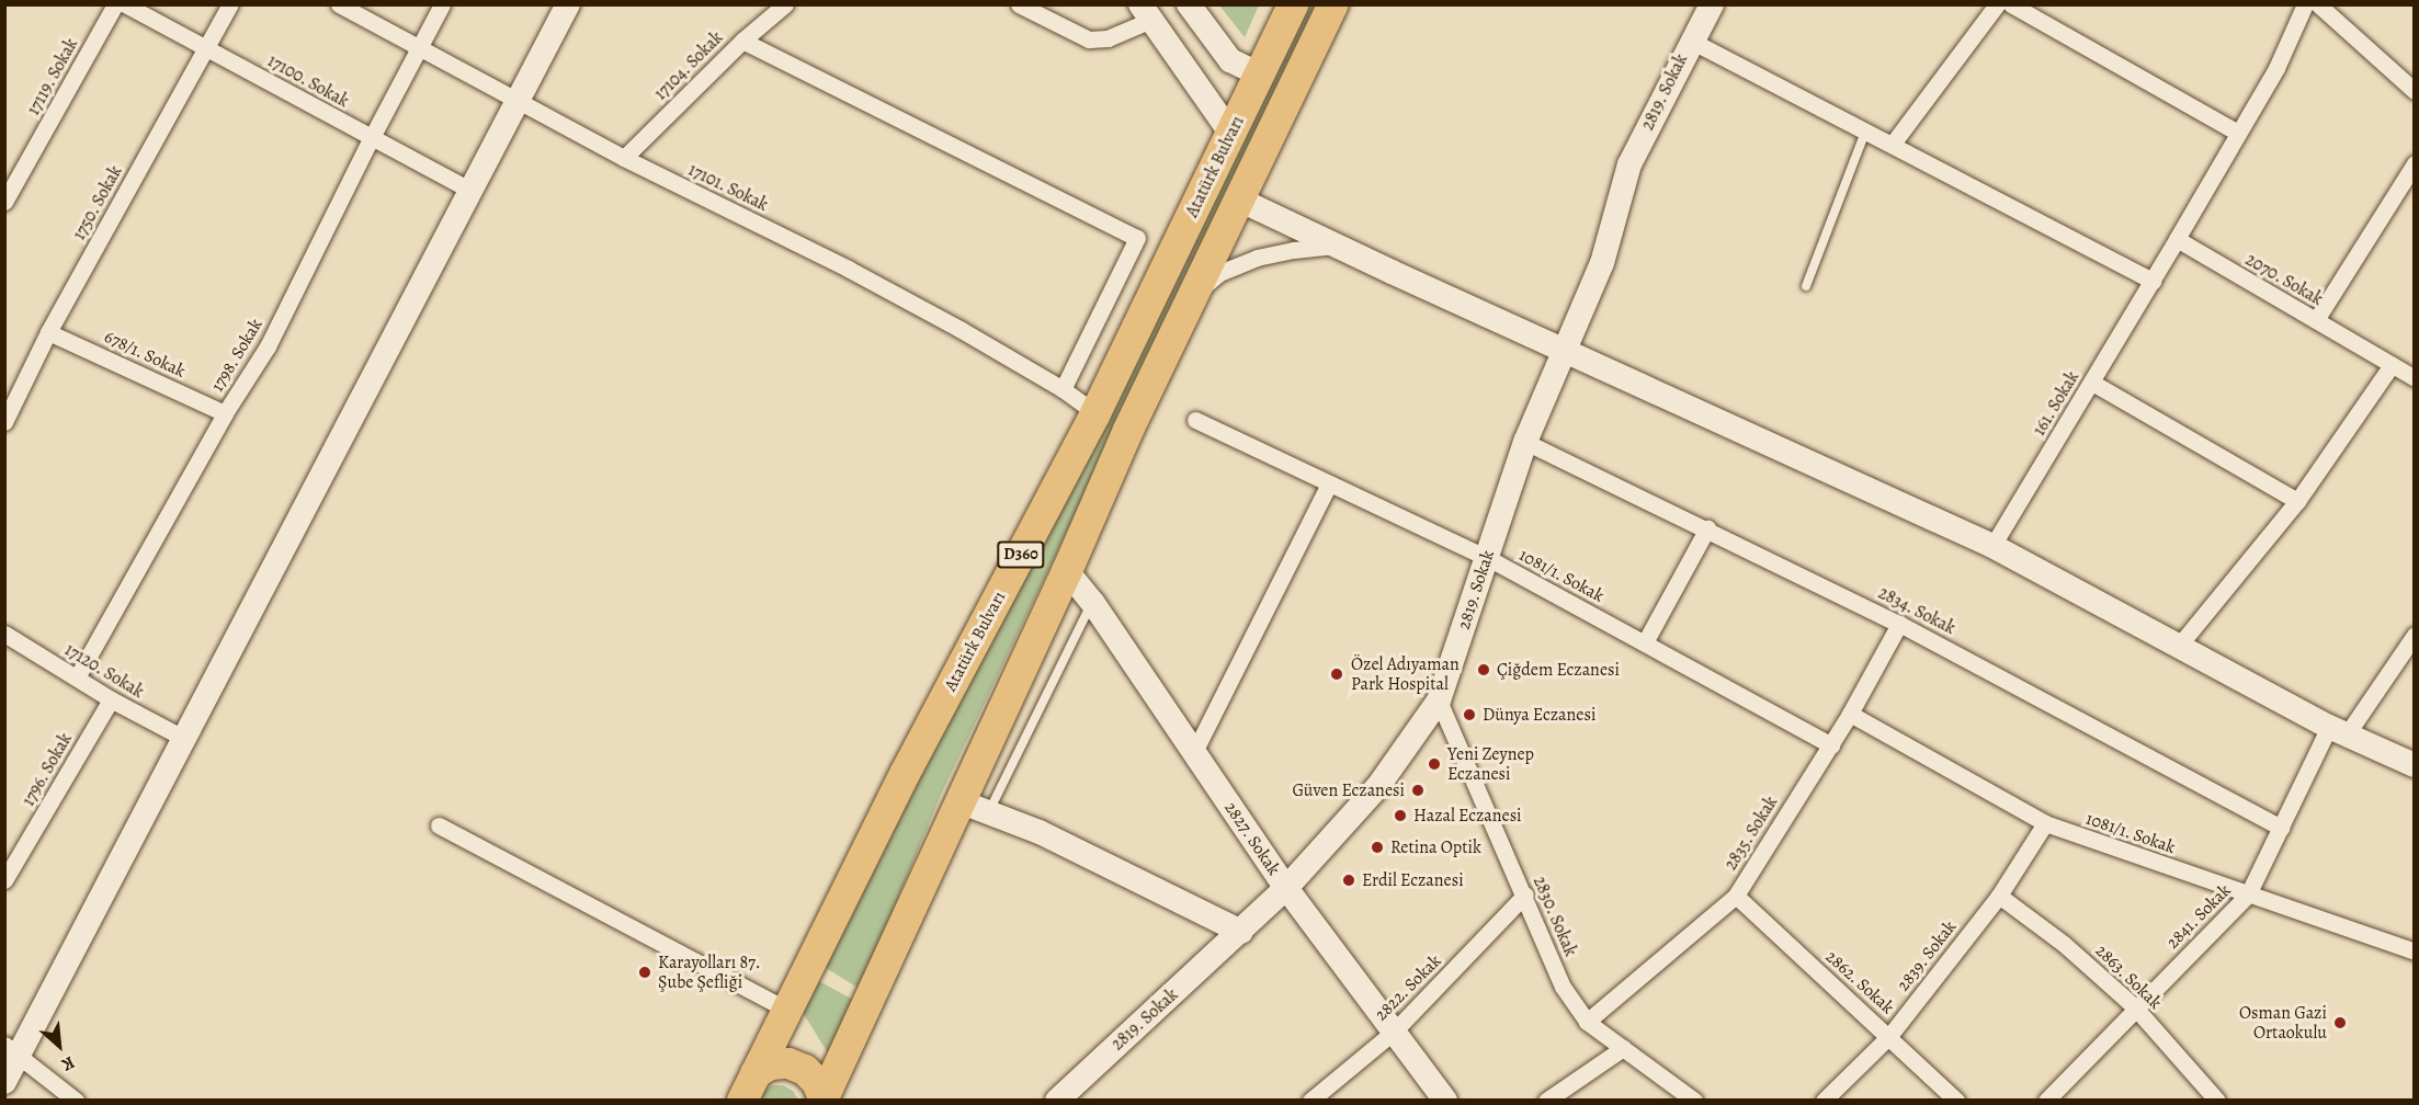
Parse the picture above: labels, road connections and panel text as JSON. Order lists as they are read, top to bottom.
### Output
{
  "streets": {
    "highway": ["Atatürk Bulvarı", "D360"],
    "main road": ["2819. Sokak", "2827. Sokak"],
    "street": [
      "17104. Sokak",
      "17119. Sokak",
      "17100. Sokak",
      "17101. Sokak",
      "1750. Sokak",
      "2070. Sokak",
      "678/1. Sokak",
      "1798. Sokak",
      "161. Sokak",
      "1081/1. Sokak",
      "2834. Sokak",
      "17120. Sokak",
      "1796. Sokak",
      "2835. Sokak",
      "2830. Sokak",
      "2841. Sokak",
      "2839. Sokak",
      "2863. Sokak",
      "2862. Sokak",
      "2822. Sokak"
    ]
  },
  "crossings": [
    ["17104. Sokak", "17101. Sokak"],
    ["17100. Sokak", "1750. Sokak"],
    ["17100. Sokak", "1798. Sokak"],
    ["2819. Sokak", "1081/1. Sokak"],
    ["2819. Sokak", "2834. Sokak"],
    ["2819. Sokak", "2827. Sokak"],
    ["2819. Sokak", "2830. Sokak"],
    ["Atatürk Bulvarı", "17101. Sokak"],
    ["Atatürk Bulvarı", "2827. Sokak"],
    ["17101. Sokak", "1798. Sokak"],
    ["1750. Sokak", "678/1. Sokak"],
    ["678/1. Sokak", "1798. Sokak"],
    ["1798. Sokak", "17120. Sokak"],
    ["1081/1. Sokak", "2835. Sokak"],
    ["1081/1. Sokak", "2841. Sokak"],
    ["1081/1. Sokak", "2839. Sokak"],
    ["2834. Sokak", "2835. Sokak"],
    ["2834. Sokak", "2841. Sokak"],
    ["17120. Sokak", "1796. Sokak"],
    ["2835. Sokak", "2830. Sokak"],
    ["2835. Sokak", "2862. Sokak"],
    ["2827. Sokak", "2822. Sokak"],
    ["2830. Sokak", "2822. Sokak"],
    ["2841. Sokak", "2863. Sokak"],
    ["2839. Sokak", "2863. Sokak"],
    ["2839. Sokak", "2862. Sokak"]
  ],
  "places": [
    "Çiğdem Eczanesi",
    "Özel Adıyaman Park Hospital",
    "Dünya Eczanesi",
    "Yeni Zeynep Eczanesi",
    "Güven Eczanesi",
    "Hazal Eczanesi",
    "Retina Optik",
    "Erdil Eczanesi",
    "Karayolları 87. Şube Şefliği",
    "Osman Gazi Ortaokulu"
  ],
  "north": "bottom right"
}
